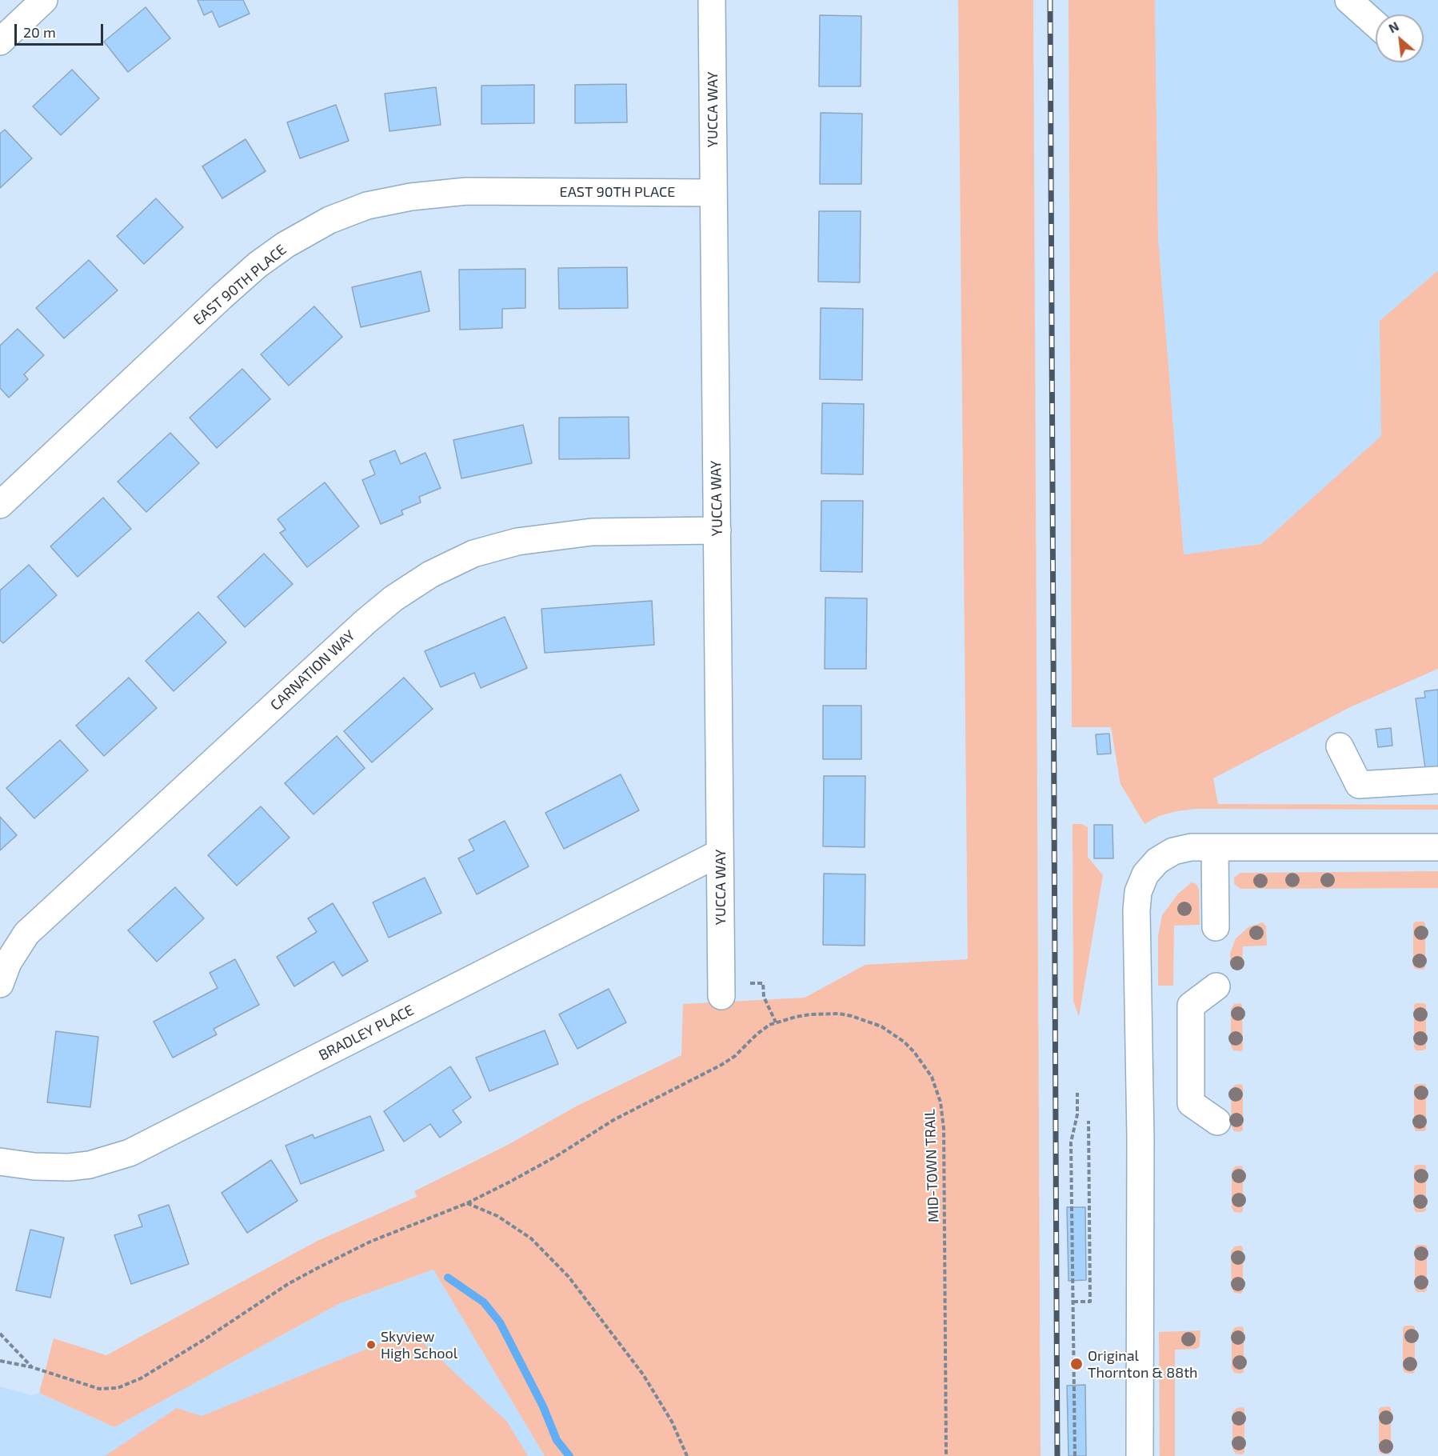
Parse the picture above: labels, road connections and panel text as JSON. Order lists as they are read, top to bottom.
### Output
{
  "streets": {
    "street": [
      "YUCCA WAY",
      "EAST 90TH PLACE",
      "CARNATION WAY",
      "BRADLEY PLACE"
    ],
    "path": ["MID-TOWN TRAIL"]
  },
  "crossings": [
    ["YUCCA WAY", "EAST 90TH PLACE"],
    ["YUCCA WAY", "CARNATION WAY"],
    ["YUCCA WAY", "BRADLEY PLACE"]
  ],
  "places": ["Skyview High School", "Original Thornton & 88th"],
  "scale_bar": "20 m",
  "north": "top left"
}
